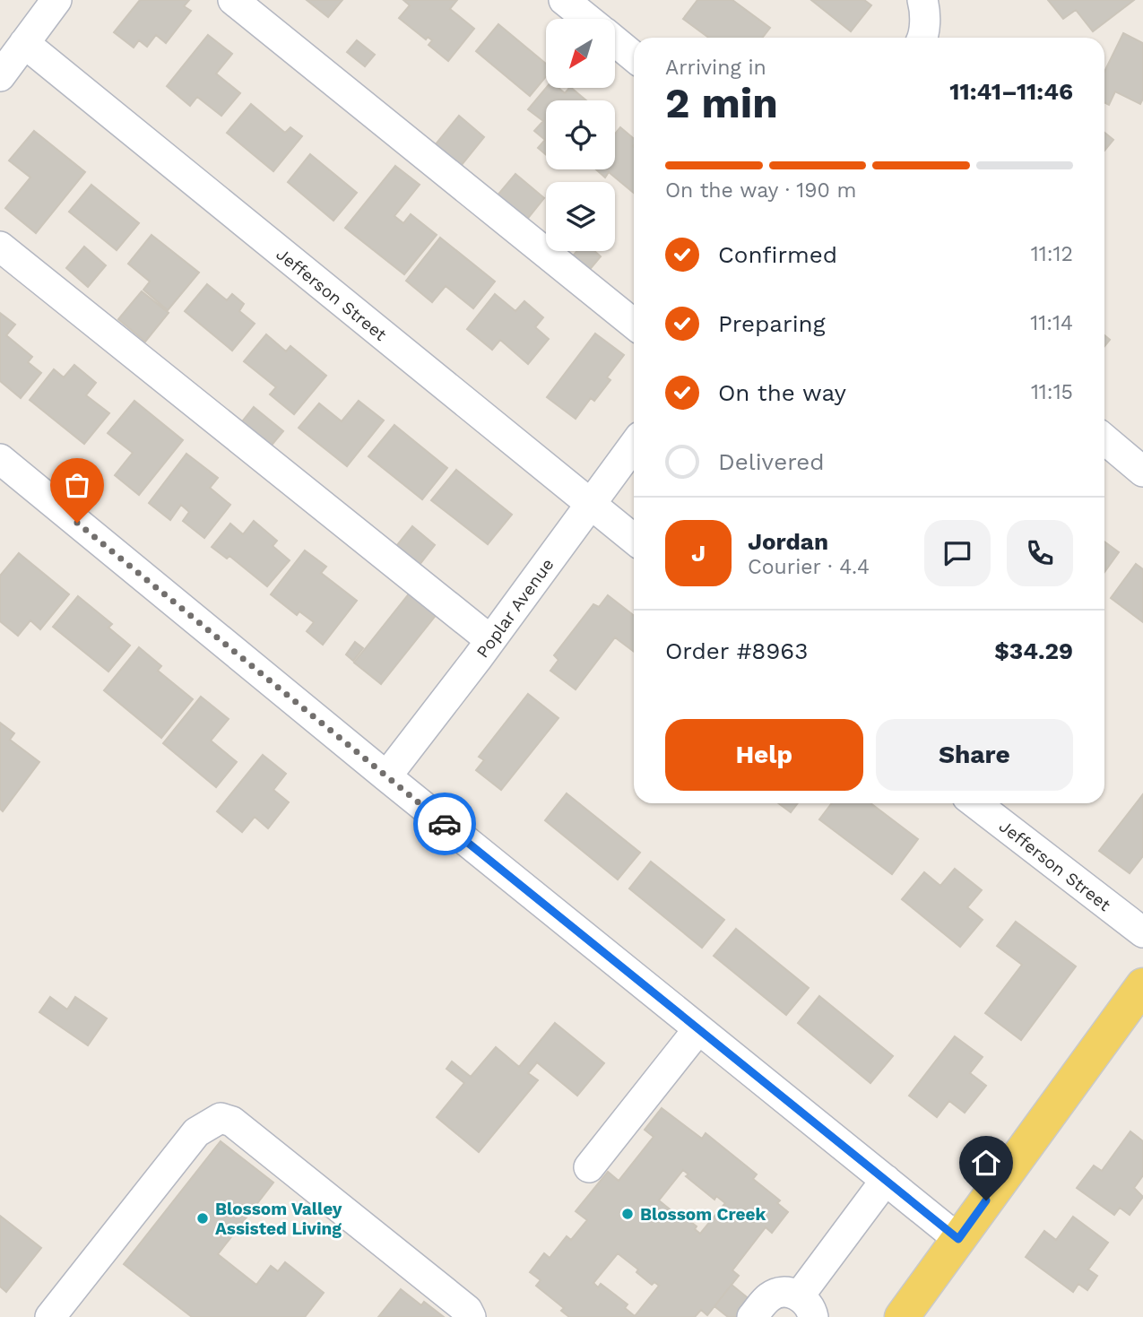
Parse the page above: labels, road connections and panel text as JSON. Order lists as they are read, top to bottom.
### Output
{
  "streets": {
    "street": ["Jefferson Street", "Poplar Avenue"]
  },
  "crossings": [
    ["Jefferson Street", "Poplar Avenue"]
  ],
  "places": ["Blossom Creek", "Blossom Valley Assisted Living"],
  "north": "bottom left",
  "page": {
    "heading": ["2 min", "Arriving in", "11:41–11:46"],
    "panel": [
      "Jordan",
      "Courier · 4.4",
      "Order #8963",
      "$34.29"
    ],
    "bar": "On the way · 190 m",
    "list": [
      ["Confirmed", "11:12"],
      ["Preparing", "11:14"],
      ["On the way", "11:15"],
      "Delivered"
    ],
    "round": "J",
    "buttons": ["Help", "Share"]
  }
}
